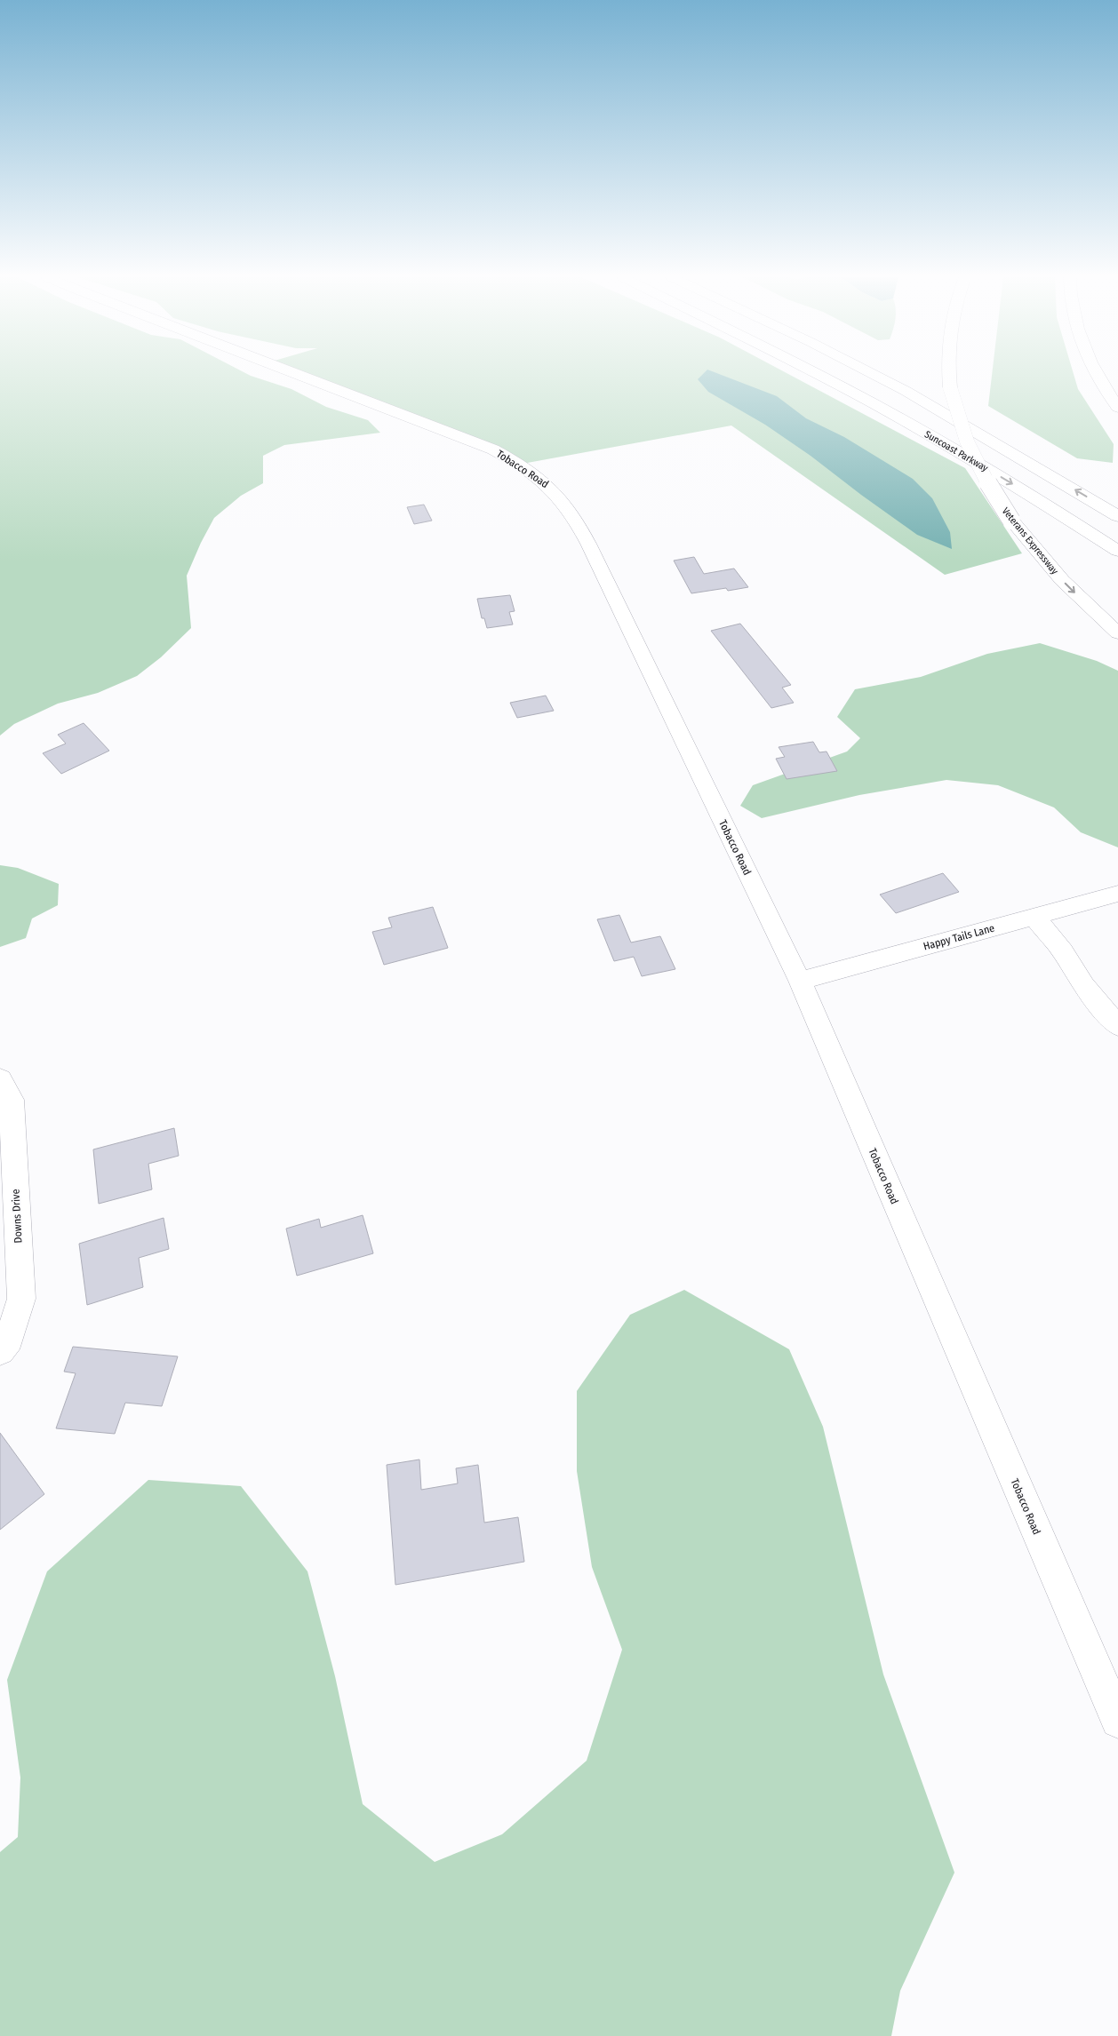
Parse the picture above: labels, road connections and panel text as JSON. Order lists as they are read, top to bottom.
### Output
{
  "streets": {
    "main road": [
      "Suncoast Parkway",
      "Tobacco Road",
      "Veterans Expressway",
      "Happy Tails Lane",
      "Downs Drive"
    ]
  },
  "crossings": [
    ["Tobacco Road", "Happy Tails Lane"]
  ],
  "one_way": ["Veterans Expressway"]
}
